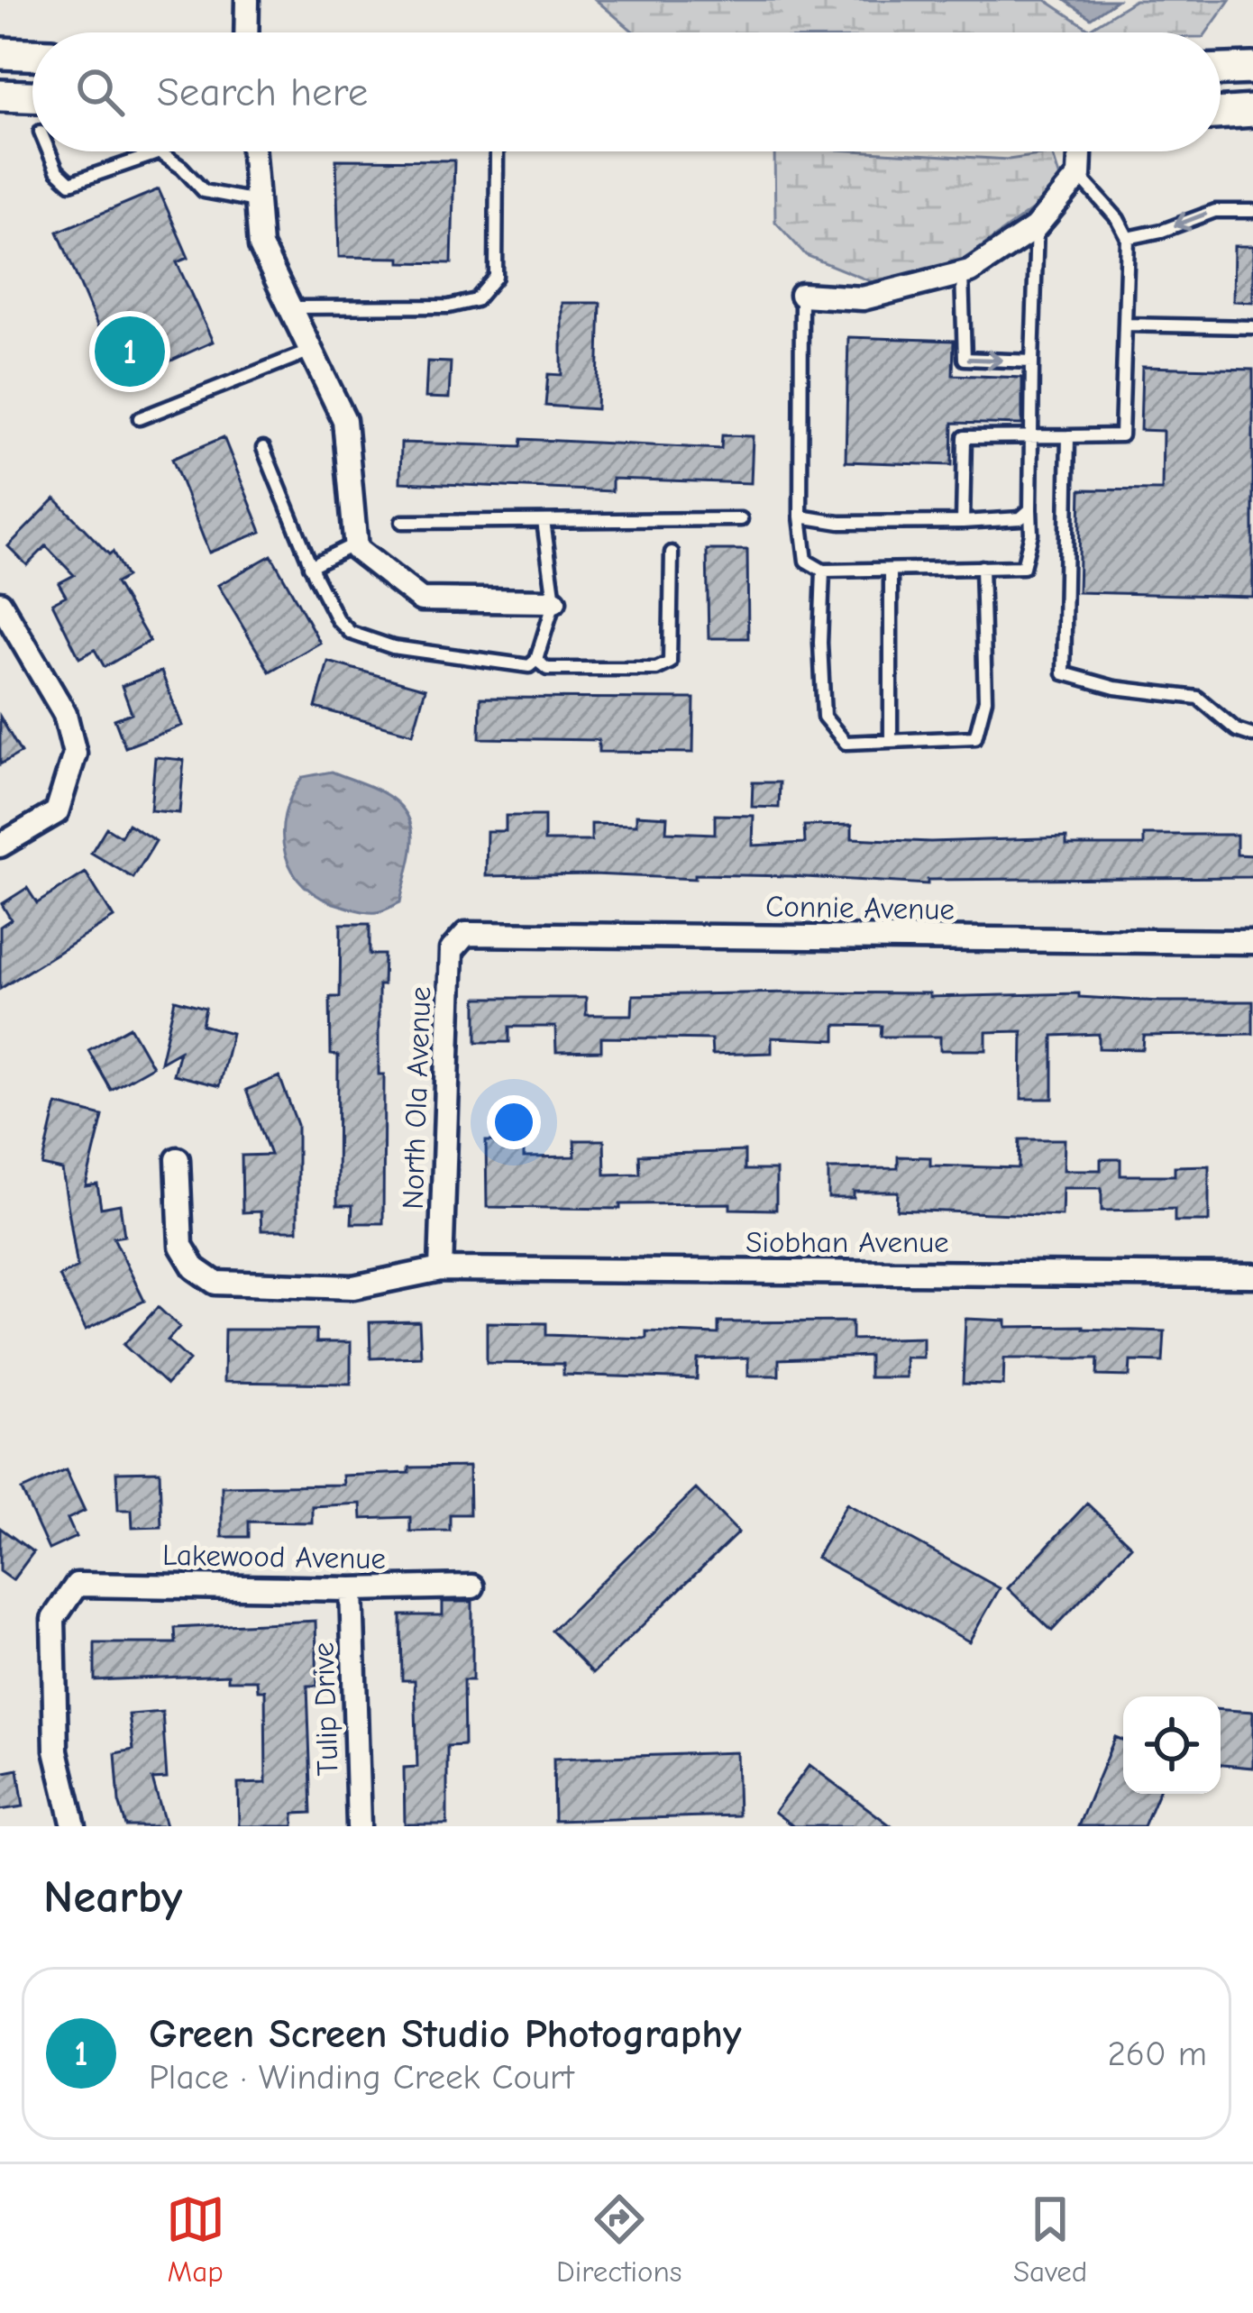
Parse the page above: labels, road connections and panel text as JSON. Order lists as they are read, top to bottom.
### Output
{
  "streets": {
    "street": [
      "Connie Avenue",
      "North Ola Avenue",
      "Siobhan Avenue",
      "Lakewood Avenue",
      "Tulip Drive"
    ]
  },
  "crossings": [
    ["Connie Avenue", "North Ola Avenue"],
    ["North Ola Avenue", "Siobhan Avenue"],
    ["Lakewood Avenue", "Tulip Drive"]
  ],
  "page": {
    "search": "Search here",
    "pins": "1",
    "heading": "Nearby",
    "list": [
      {
        "mark": "1",
        "name": "Green Screen Studio Photography",
        "note": "Place · Winding Creek Court",
        "value": "260 m"
      }
    ],
    "nav": ["Map", "Directions", "Saved"]
  }
}
